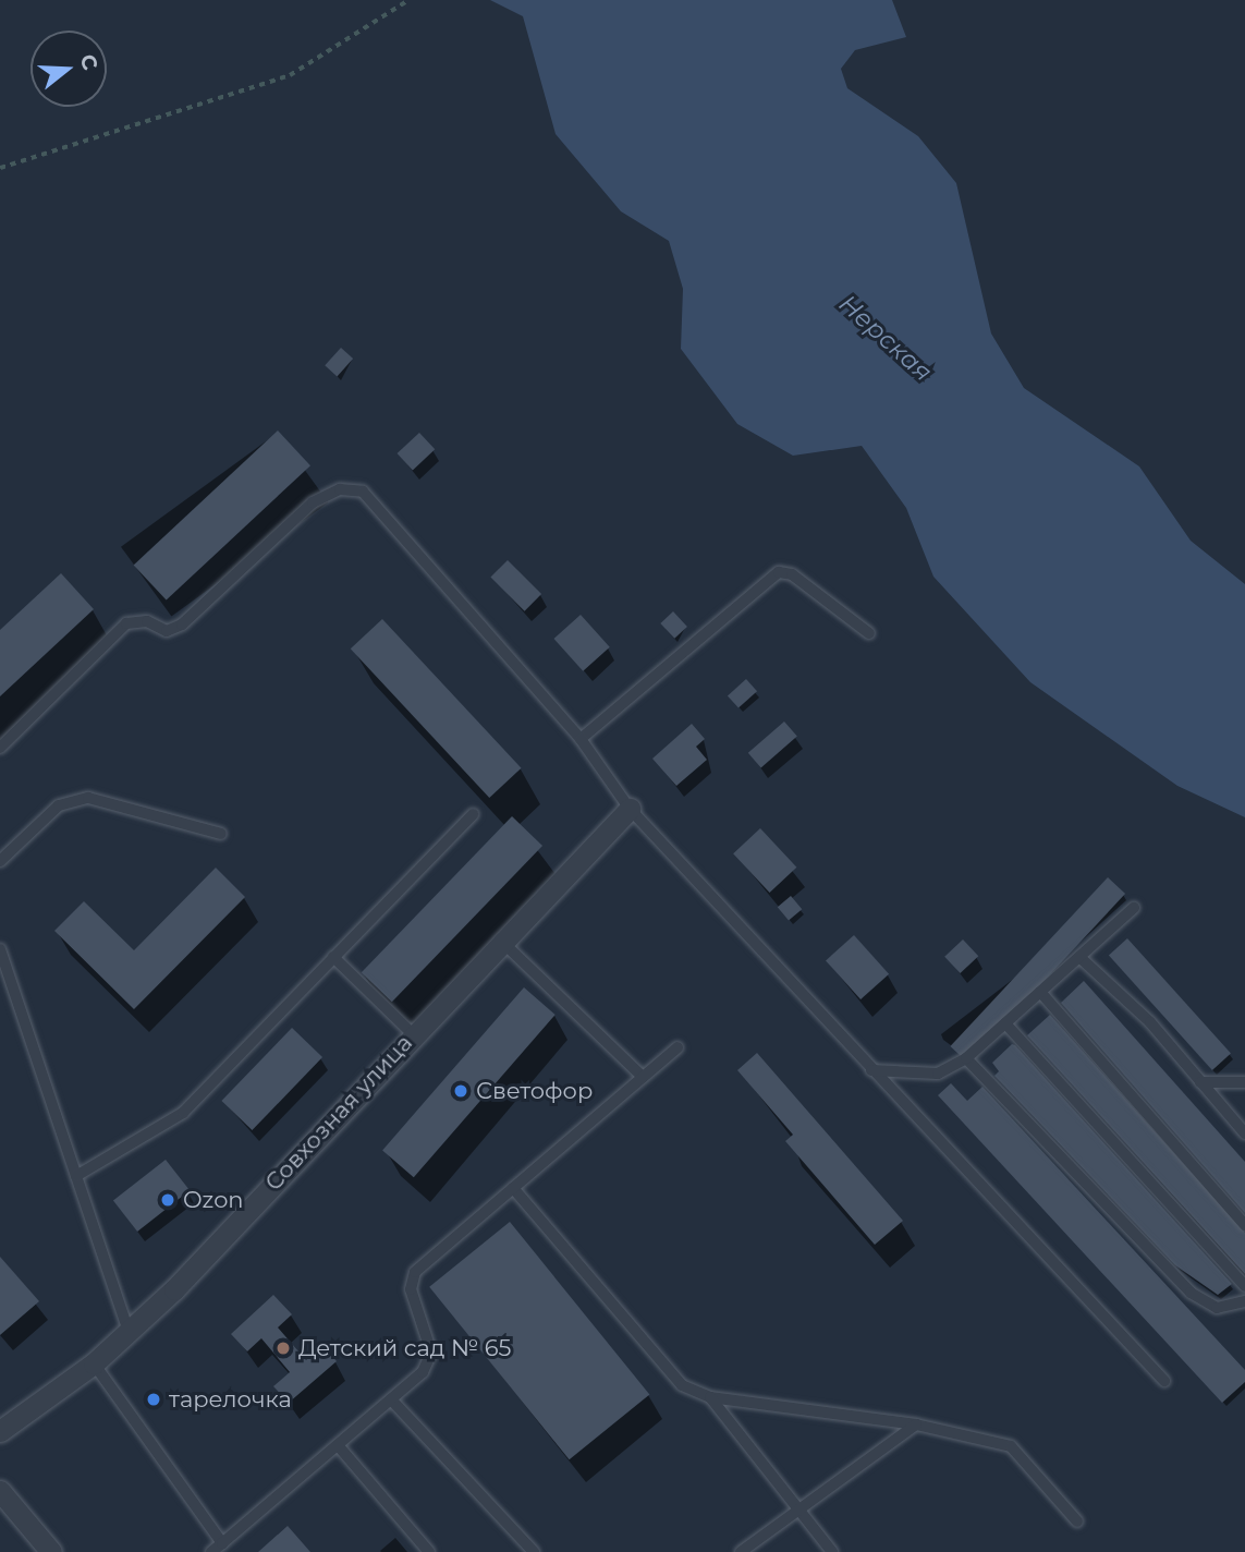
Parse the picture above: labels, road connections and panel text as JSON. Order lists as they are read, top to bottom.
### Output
{
  "streets": {
    "street": ["Совхозная улица"]
  },
  "water": ["Нерская"],
  "places": [
    "Светофор",
    "Ozon",
    "Детский сад № 65",
    "тарелочка"
  ],
  "north": "right"
}
